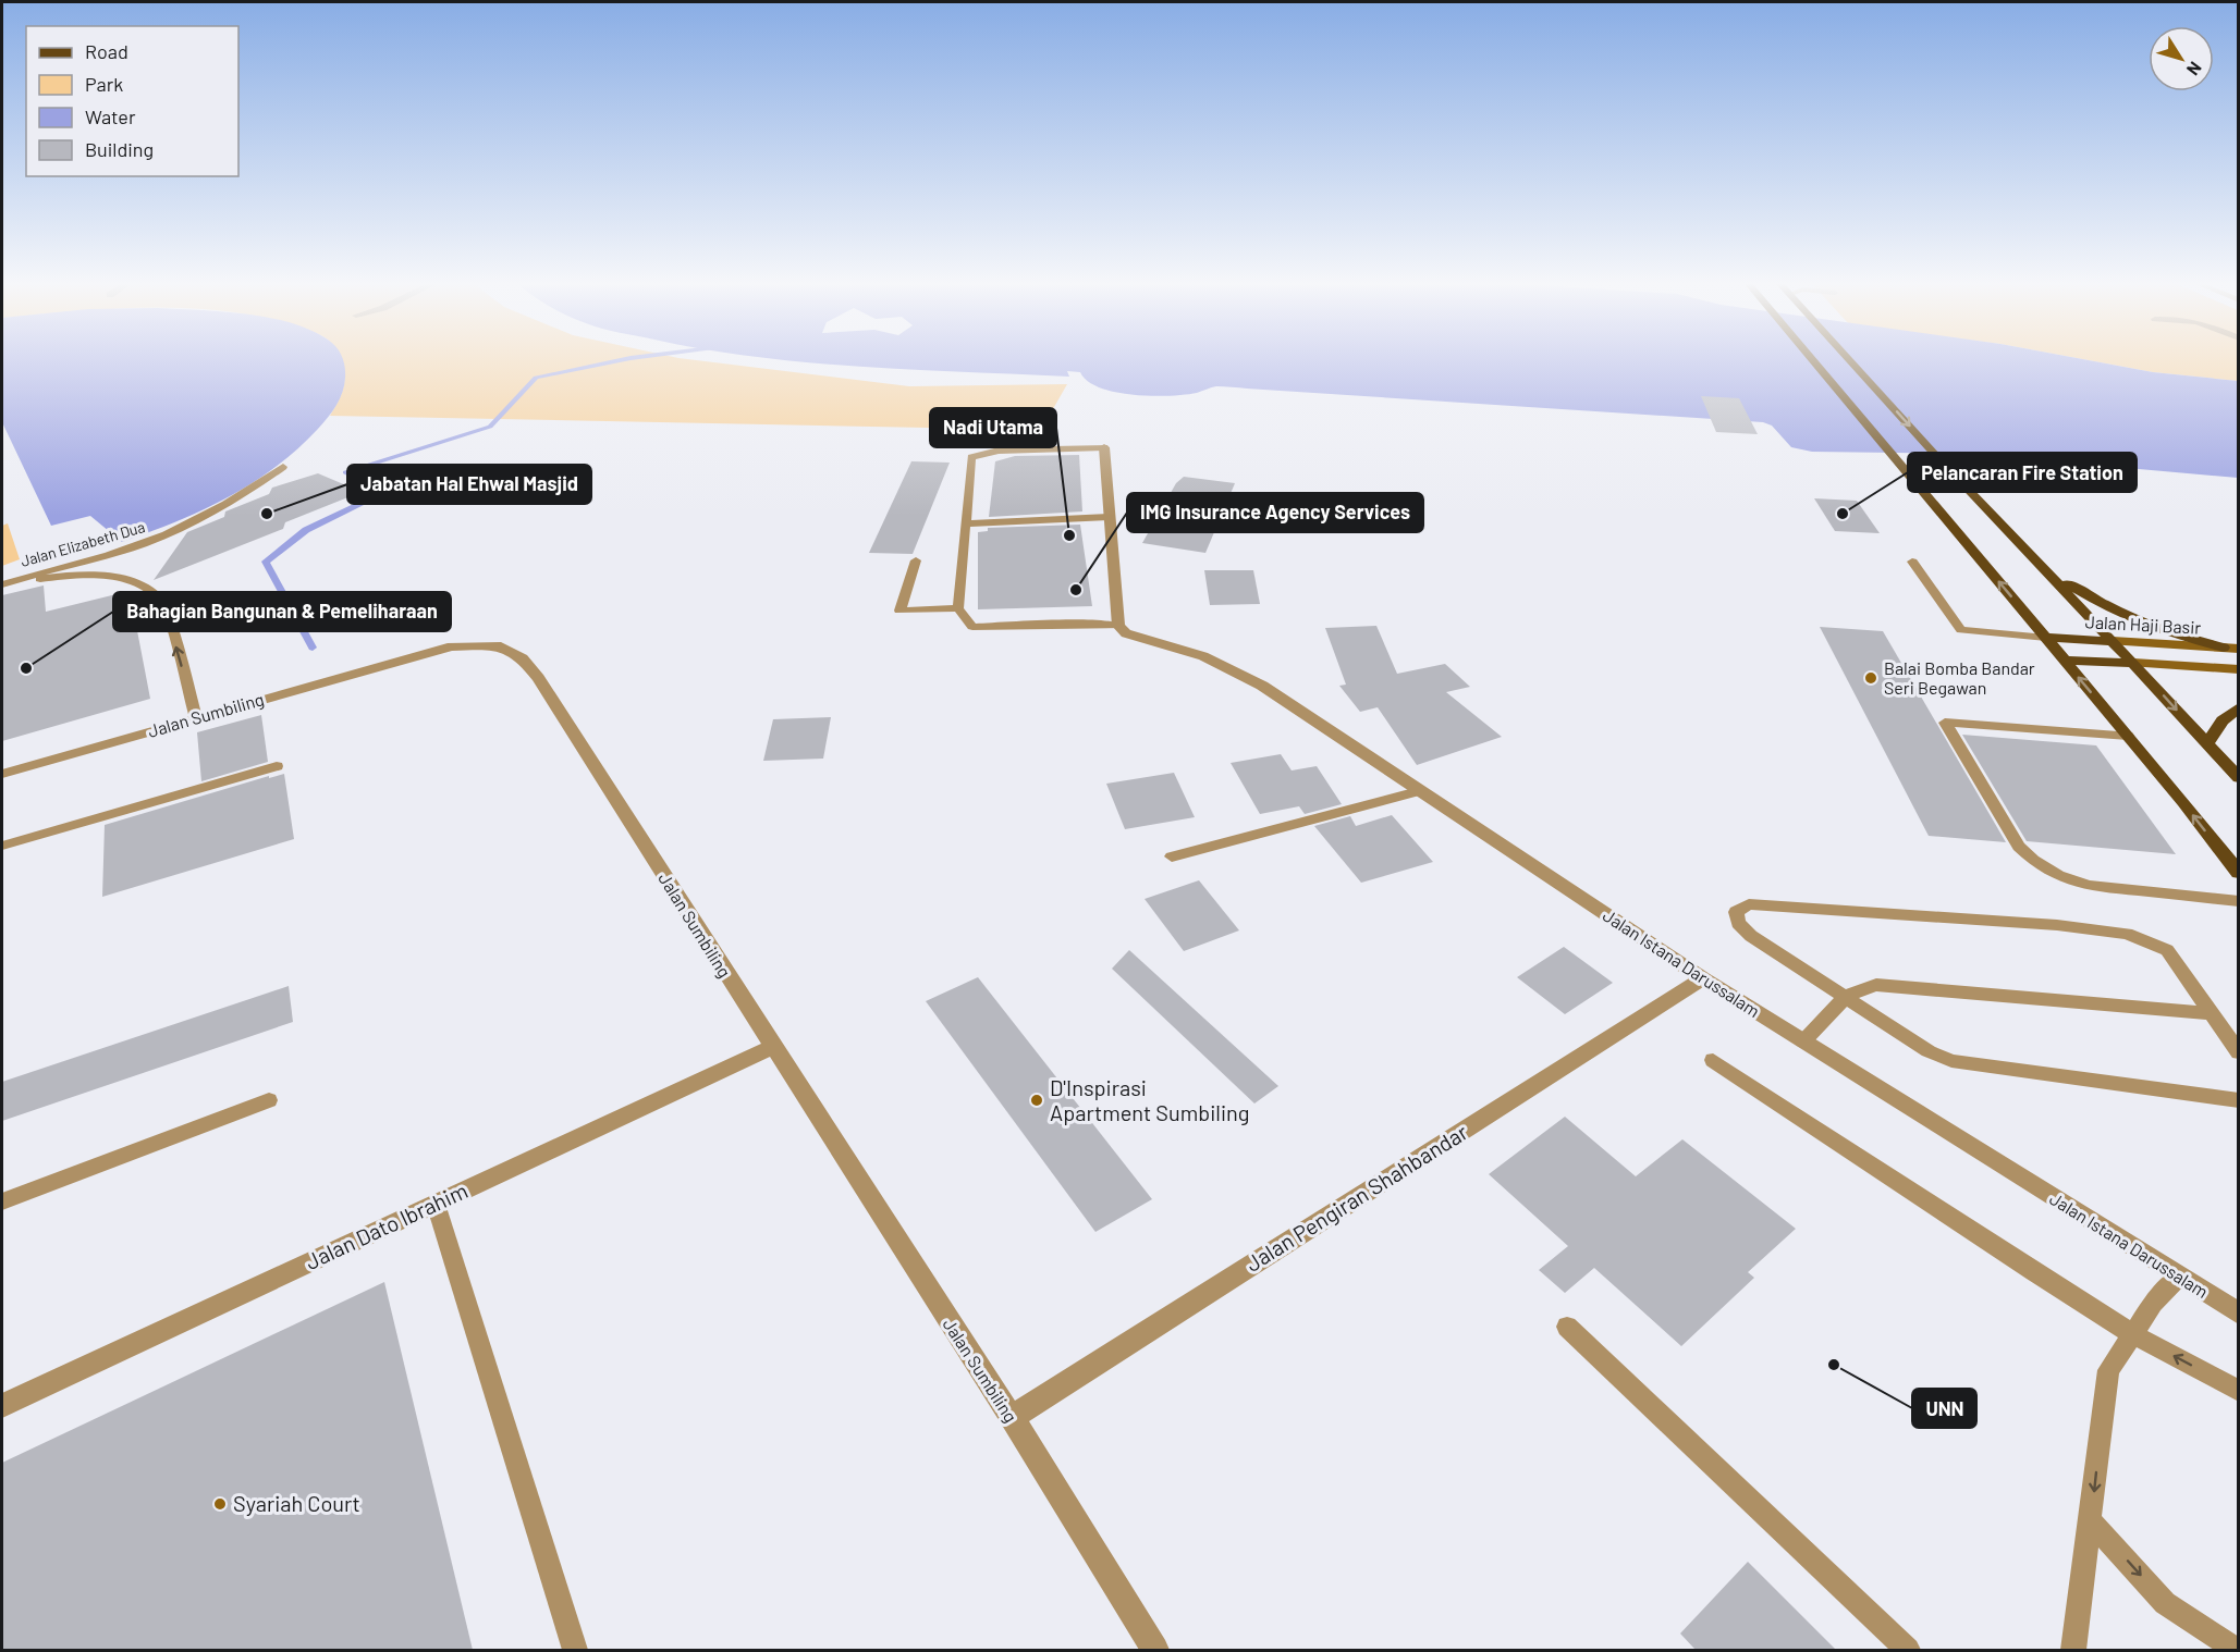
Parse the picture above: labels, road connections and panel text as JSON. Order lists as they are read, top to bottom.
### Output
{
  "streets": {
    "main road": ["Jalan Haji Basir"],
    "street": [
      "Jalan Sumbiling",
      "Jalan Istana Darussalam",
      "Jalan Pengiran Shahbandar",
      "Jalan Dato Ibrahim"
    ],
    "lane": ["Jalan Elizabeth Dua"]
  },
  "crossings": [
    ["Jalan Sumbiling", "Jalan Pengiran Shahbandar"],
    ["Jalan Sumbiling", "Jalan Dato Ibrahim"],
    ["Jalan Istana Darussalam", "Jalan Pengiran Shahbandar"]
  ],
  "places": [
    "Jabatan Hal Ehwal Masjid",
    "Pelancaran Fire Station",
    "Nadi Utama",
    "IMG Insurance Agency Services",
    "Bahagian Bangunan & Pemeliharaan",
    "Balai Bomba Bandar Seri Begawan",
    "D'Inspirasi Apartment Sumbiling",
    "UNN",
    "Syariah Court"
  ],
  "legend": [
    "Road",
    "Park",
    "Water",
    "Building"
  ],
  "north": "bottom right"
}
